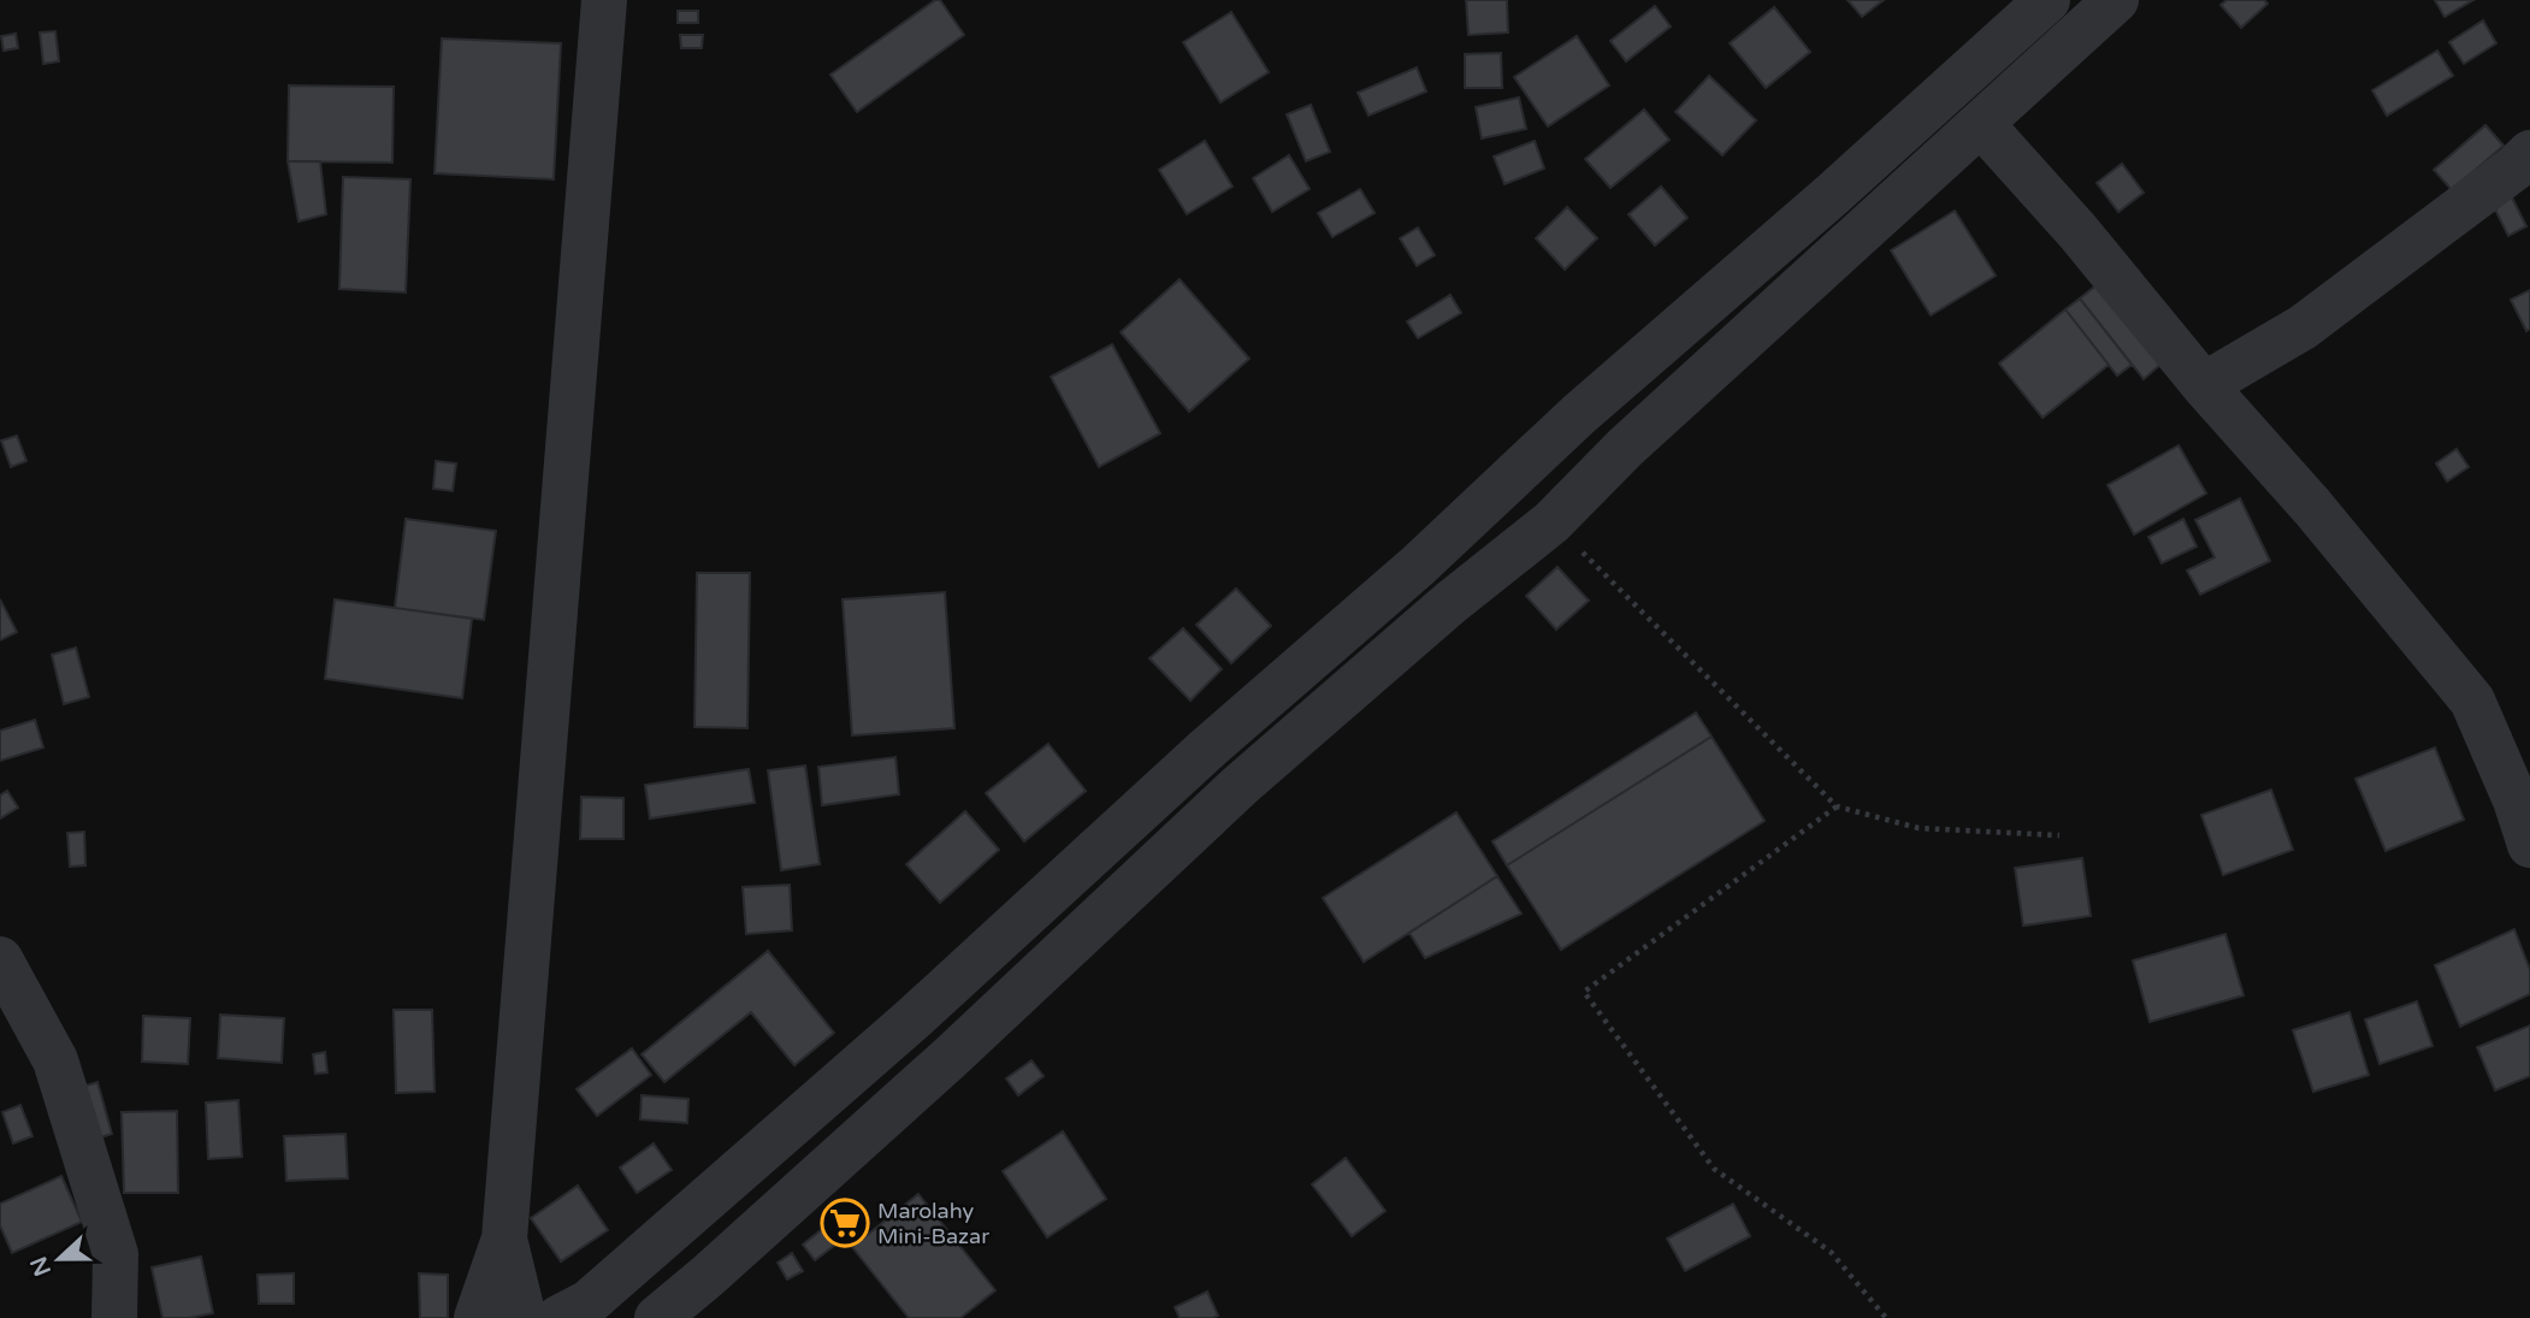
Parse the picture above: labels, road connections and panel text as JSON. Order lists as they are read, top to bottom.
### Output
{
  "places": {
    "supermarket": ["Marolahy Mini-Bazar"]
  },
  "north": "left"
}
